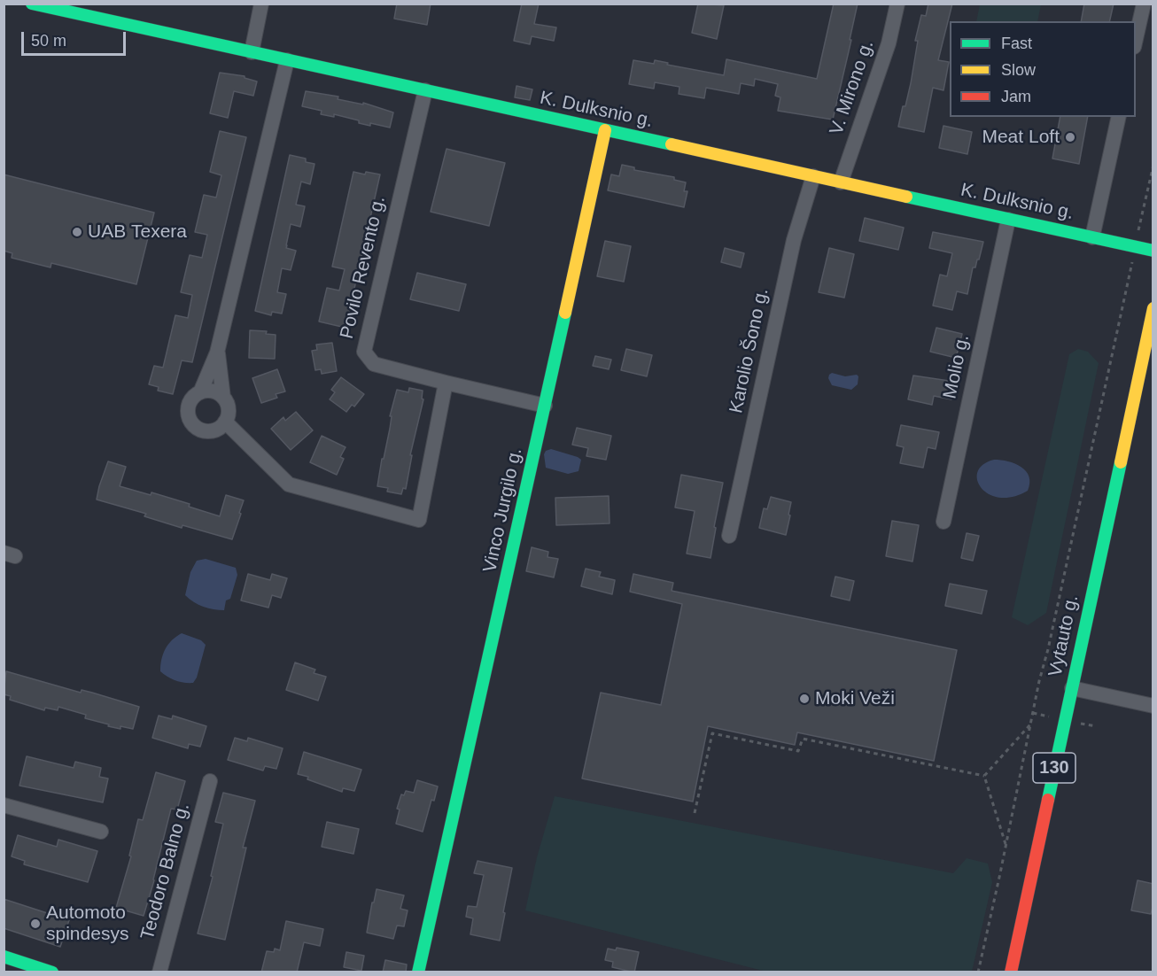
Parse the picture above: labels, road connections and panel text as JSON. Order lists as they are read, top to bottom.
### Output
{
  "streets": {
    "street": [
      "V. Mirono g.",
      "K. Dulksnio g.",
      "Povilo Revento g.",
      "Karolio Šono g.",
      "Molio g.",
      "Vinco Jurgilo g.",
      "Vytauto g.",
      "130",
      "Teodoro Balno g."
    ]
  },
  "crossings": [
    ["V. Mirono g.", "K. Dulksnio g."],
    ["K. Dulksnio g.", "Povilo Revento g."],
    ["K. Dulksnio g.", "Karolio Šono g."],
    ["K. Dulksnio g.", "Molio g."],
    ["K. Dulksnio g.", "Vinco Jurgilo g."]
  ],
  "places": [
    "Meat Loft",
    "UAB Texera",
    "Moki Veži",
    "Automoto spindesys"
  ],
  "legend": ["Fast", "Slow", "Jam"],
  "scale_bar": "50 m"
}
